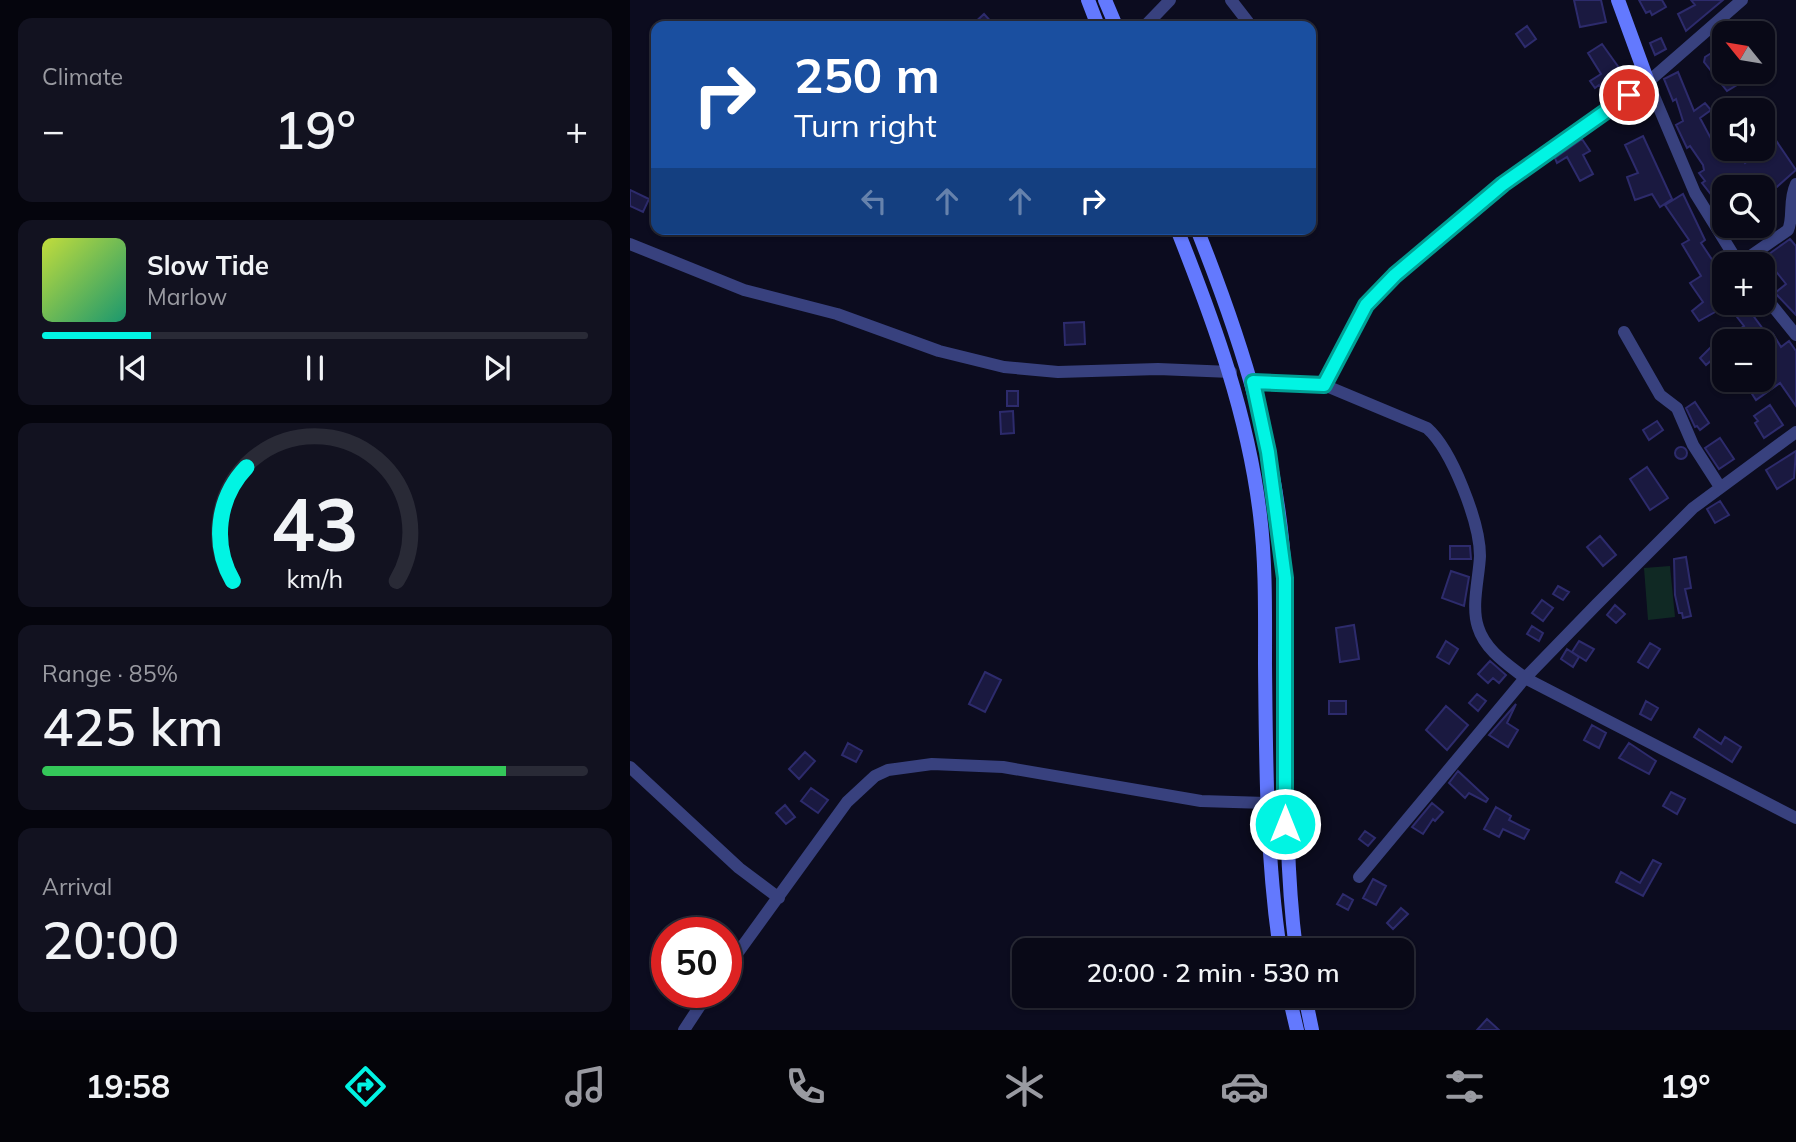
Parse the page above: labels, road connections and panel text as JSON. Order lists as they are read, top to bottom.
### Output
{
  "north": "top left",
  "page": {
    "tile": [
      "Climate",
      ["Range · 85%", "425 km"],
      ["Arrival", "20:00"]
    ],
    "map_buttons": ["+", "−"],
    "turn": ["250 m", "Turn right"],
    "heat": ["−", "19°", "+"],
    "song": ["Slow Tide", "Marlow"],
    "limit": "50",
    "trip": "20:00 · 2 min · 530 m",
    "tabs": ["19:58", "19°"],
    "gauge": ["43", "km/h"]
  }
}
